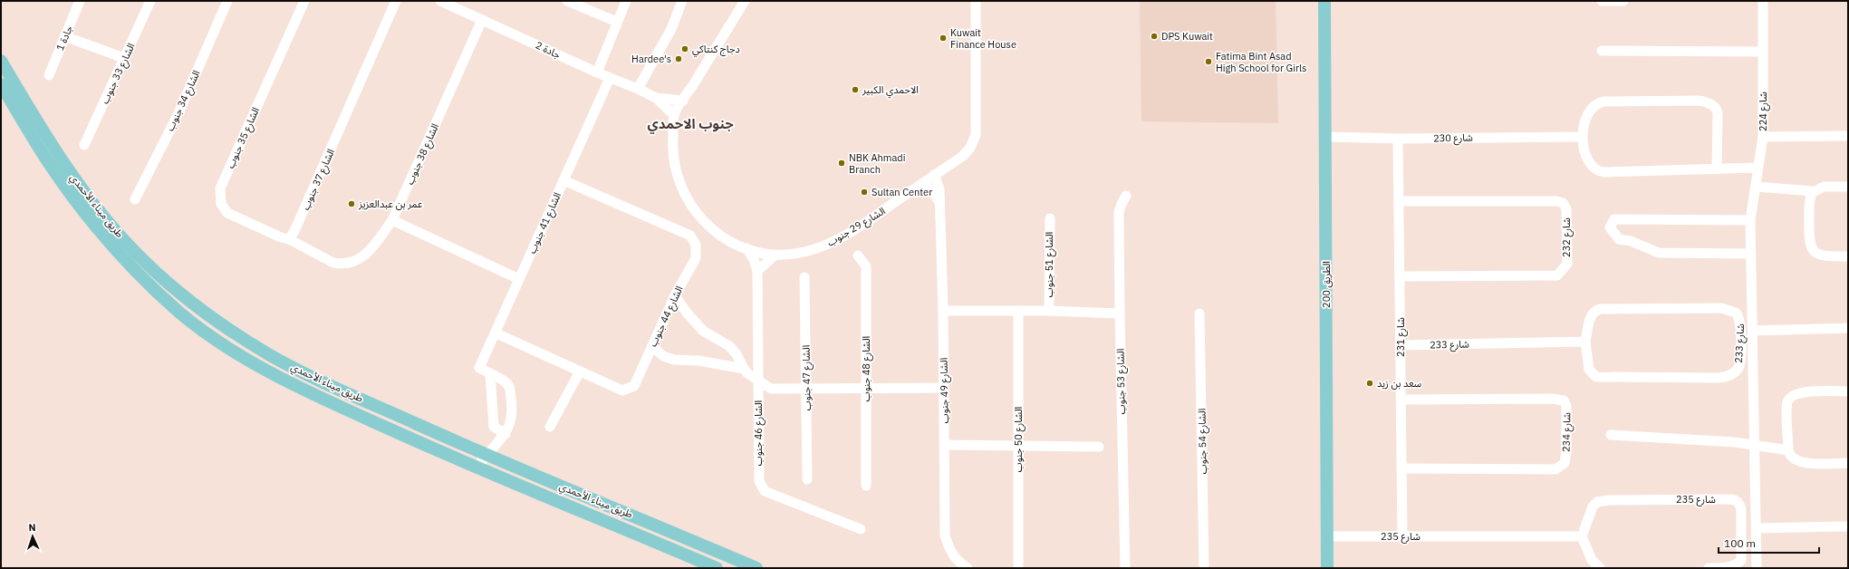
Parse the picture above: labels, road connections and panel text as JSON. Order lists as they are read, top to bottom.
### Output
{
  "streets": {
    "main road": ["طريق ميناء الأحمدي", "الطريق 200"],
    "street": [
      "جادة 1",
      "جادة 2",
      "الشارع 33 جنوب",
      "الشارع 34 جنوب",
      "شارع 224",
      "الشارع 35 جنوب",
      "شارع 230",
      "الشارع 38 جنوب",
      "الشارع 37 جنوب",
      "الشارع 41 جنوب",
      "الشارع 29 جنوب",
      "شارع 232",
      "الشارع 51 جنوب",
      "الشارع 44 جنوب",
      "شارع 231",
      "شارع 233",
      "الشارع 48 جنوب",
      "الشارع 47 جنوب",
      "الشارع 53 جنوب",
      "الشارع 49 جنوب",
      "شارع 234",
      "الشارع 46 جنوب",
      "الشارع 50 جنوب",
      "الشارع 54 جنوب",
      "شارع 235"
    ]
  },
  "crossings": [
    ["جادة 2", "الشارع 38 جنوب"],
    ["جادة 2", "الشارع 41 جنوب"],
    ["جادة 2", "الشارع 29 جنوب"],
    ["الشارع 35 جنوب", "الشارع 37 جنوب"],
    ["شارع 230", "الطريق 200"],
    ["شارع 230", "شارع 231"],
    ["الشارع 41 جنوب", "الشارع 44 جنوب"],
    ["الشارع 29 جنوب", "الشارع 49 جنوب"],
    ["الشارع 29 جنوب", "الشارع 46 جنوب"],
    ["شارع 232", "شارع 231"],
    ["الطريق 200", "شارع 235"],
    ["شارع 231", "شارع 233"],
    ["شارع 231", "شارع 234"],
    ["شارع 231", "شارع 235"]
  ],
  "districts": ["جنوب الاحمدي"],
  "places": [
    "DPS Kuwait",
    "Kuwait Finance House",
    "دجاج كنتاكي",
    "Hardee's",
    "Fatima Bint Asad High School for Girls",
    "الاحمدي الكبير",
    "NBK Ahmadi Branch",
    "Sultan Center",
    "عمر بن عبدالعزيز",
    "سعد بن زيد"
  ],
  "scale_bar": "100 m",
  "north": "top"
}
